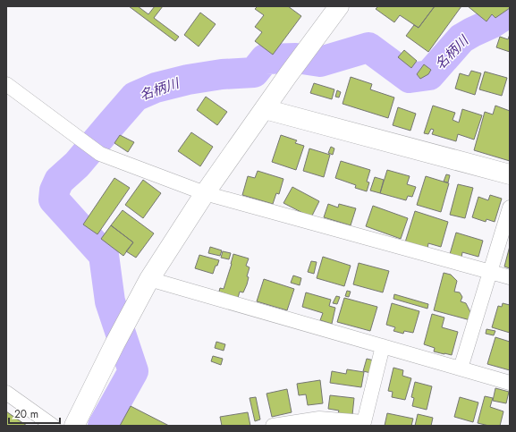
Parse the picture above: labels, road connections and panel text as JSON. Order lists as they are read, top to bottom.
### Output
{
  "water": ["名柄川"],
  "scale_bar": "20 m"
}
